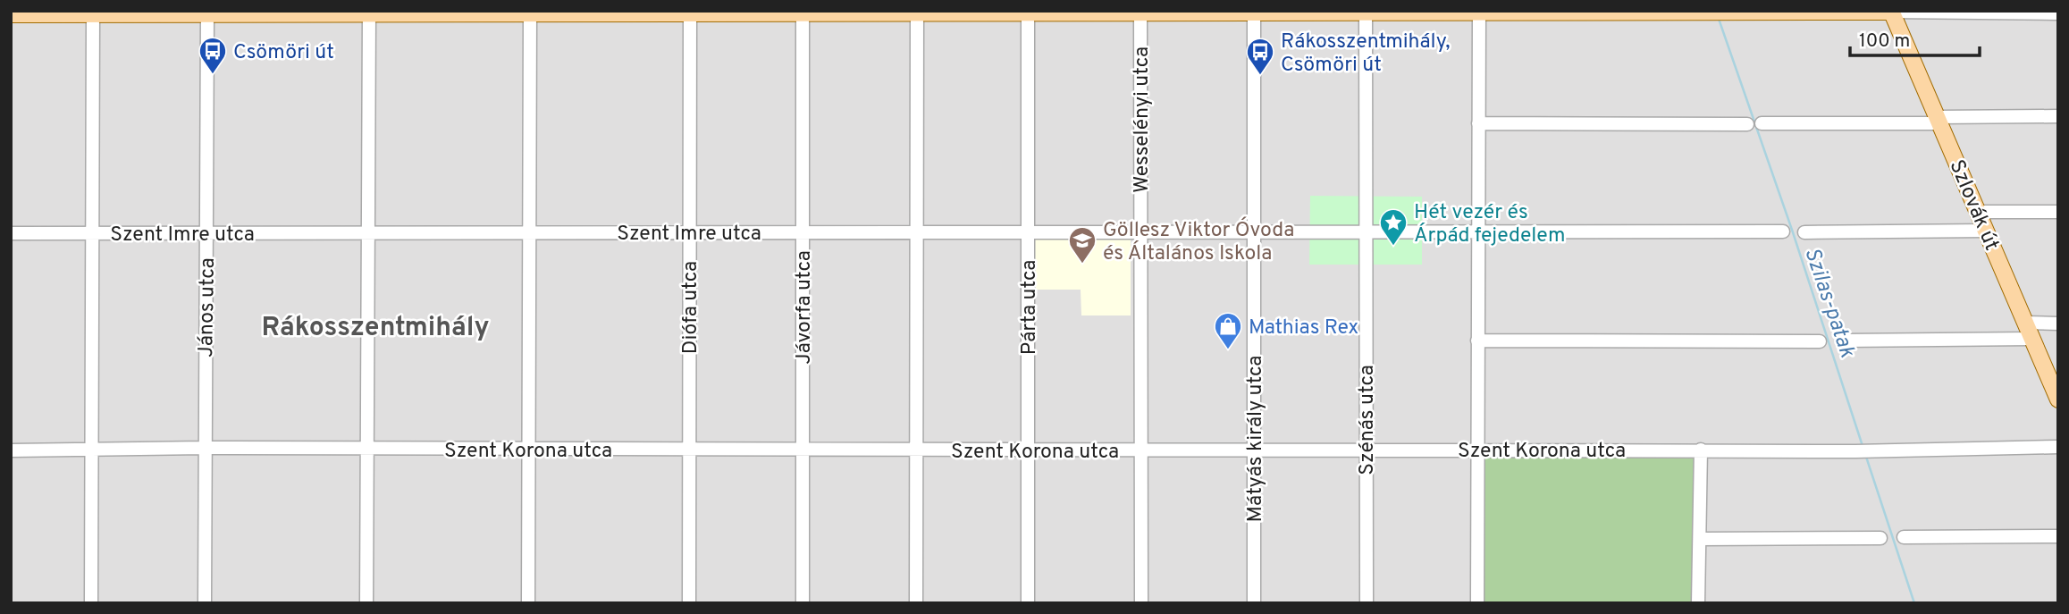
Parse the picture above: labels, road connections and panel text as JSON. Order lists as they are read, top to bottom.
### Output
{
  "streets": {
    "main road": ["Szlovák út"],
    "street": [
      "Wesselényi utca",
      "Szent Imre utca",
      "János utca",
      "Diófa utca",
      "Jávorfa utca",
      "Párta utca",
      "Szénás utca",
      "Mátyás király utca",
      "Szent Korona utca"
    ]
  },
  "crossings": [
    ["Wesselényi utca", "Szent Imre utca"],
    ["Wesselényi utca", "Szent Korona utca"],
    ["Szent Imre utca", "János utca"],
    ["Szent Imre utca", "Diófa utca"],
    ["Szent Imre utca", "Jávorfa utca"],
    ["Szent Imre utca", "Párta utca"],
    ["Szent Imre utca", "Szénás utca"],
    ["Szent Imre utca", "Mátyás király utca"],
    ["János utca", "Szent Korona utca"],
    ["Diófa utca", "Szent Korona utca"],
    ["Jávorfa utca", "Szent Korona utca"],
    ["Párta utca", "Szent Korona utca"],
    ["Szénás utca", "Szent Korona utca"],
    ["Mátyás király utca", "Szent Korona utca"]
  ],
  "districts": ["Rákosszentmihály"],
  "water": ["Szilas-patak"],
  "places": {
    "bus stop": ["Csömöri út", "Rákosszentmihály, Csömöri út"],
    "place": ["Hét vezér és Árpád fejedelem"],
    "school or university": ["Göllesz Viktor Óvoda és Általános Iskola"],
    "shop": ["Mathias Rex"]
  },
  "scale_bar": "100 m"
}
